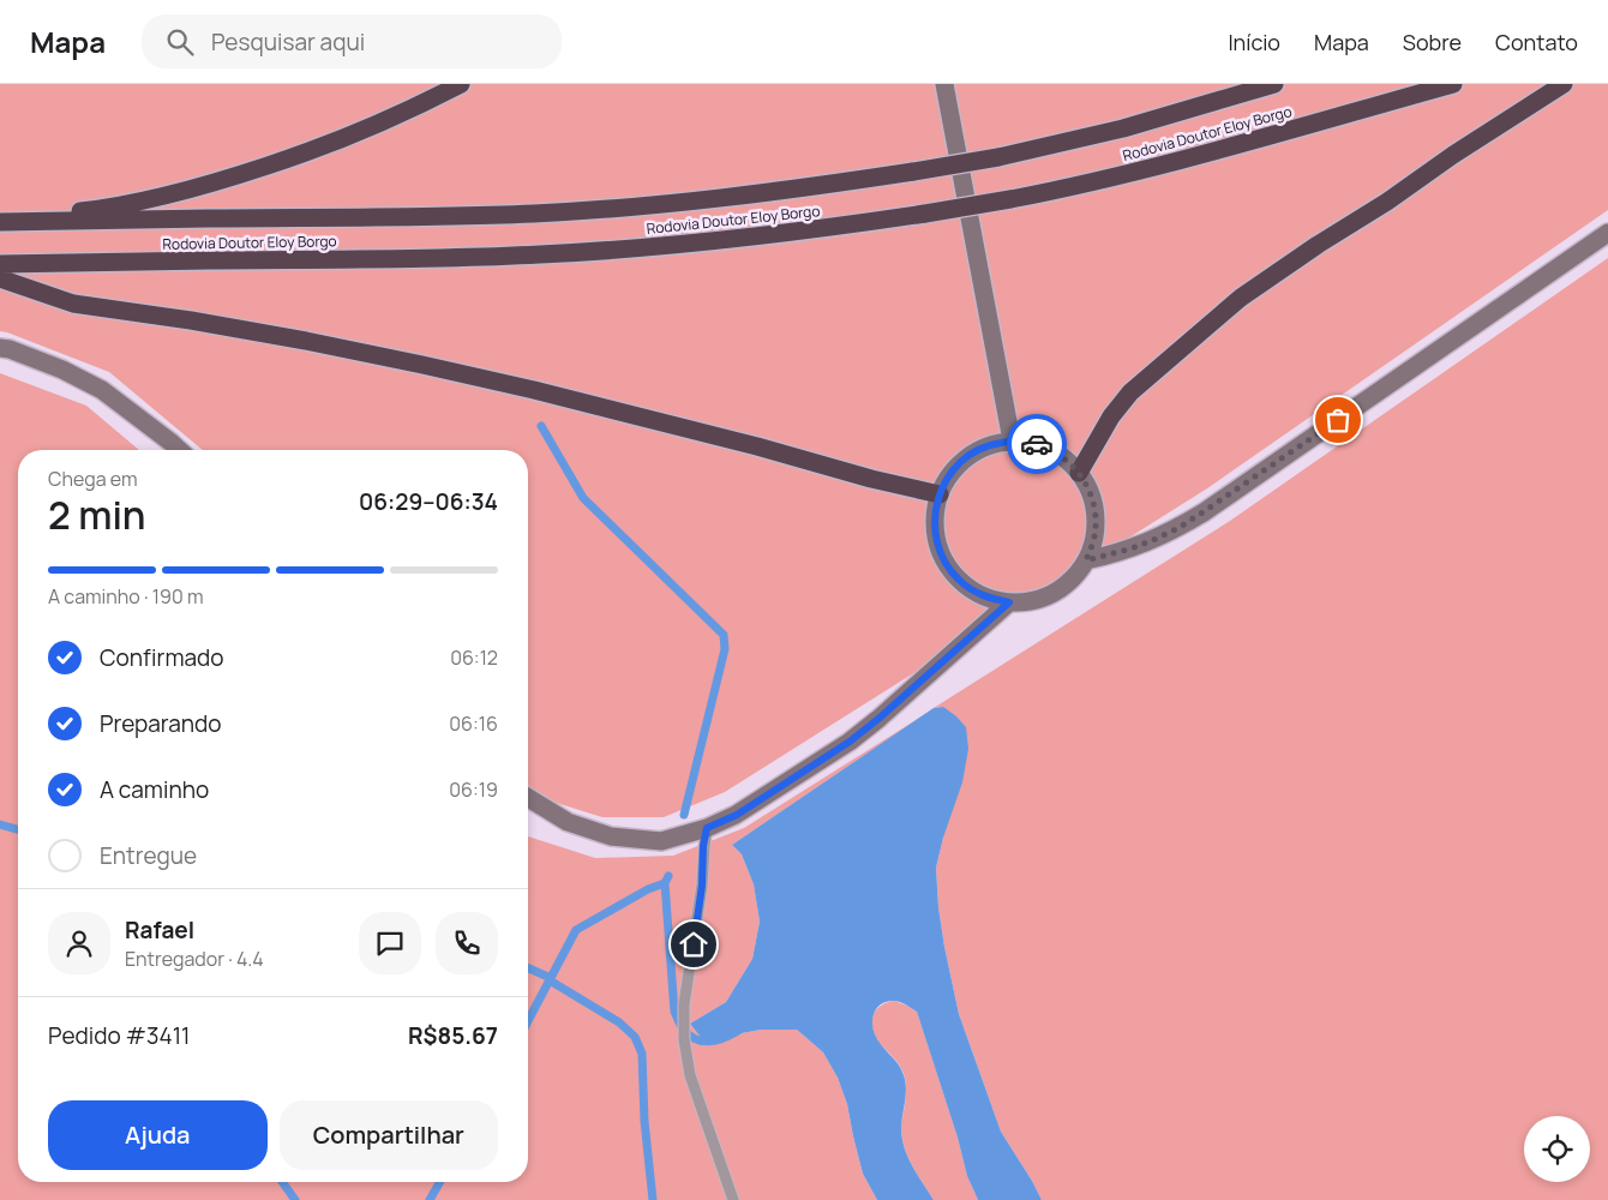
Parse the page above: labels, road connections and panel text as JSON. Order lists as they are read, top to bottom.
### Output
{
  "streets": {
    "highway": ["Rodovia Doutor Eloy Borgo"]
  },
  "page": {
    "header": "Mapa",
    "search": "Pesquisar aqui",
    "nav": [
      "Início",
      "Mapa",
      "Sobre",
      "Contato"
    ],
    "heading": ["2 min", "Chega em", "06:29–06:34"],
    "panel": [
      "Rafael",
      "Entregador · 4.4",
      "Pedido #3411",
      "R$85.67"
    ],
    "bar": "A caminho · 190 m",
    "list": [
      ["Confirmado", "06:12"],
      ["Preparando", "06:16"],
      ["A caminho", "06:19"],
      "Entregue"
    ],
    "buttons": ["Ajuda", "Compartilhar"]
  }
}
